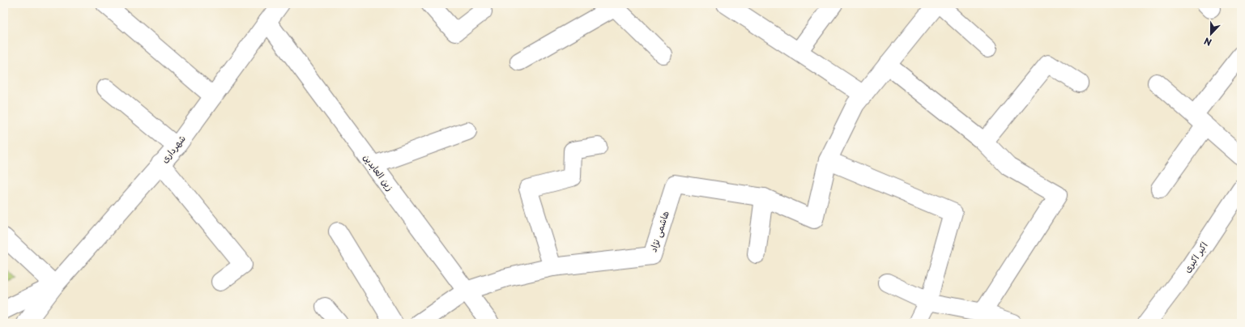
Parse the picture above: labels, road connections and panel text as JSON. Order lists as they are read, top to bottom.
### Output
{
  "streets": {
    "street": [
      "شهرداری",
      "زین العابدین",
      "هاشمی نژاد",
      "اکبر اکبری"
    ]
  },
  "crossings": [
    ["شهرداری", "زین العابدین"],
    ["زین العابدین", "هاشمی نژاد"]
  ],
  "north": "bottom"
}
